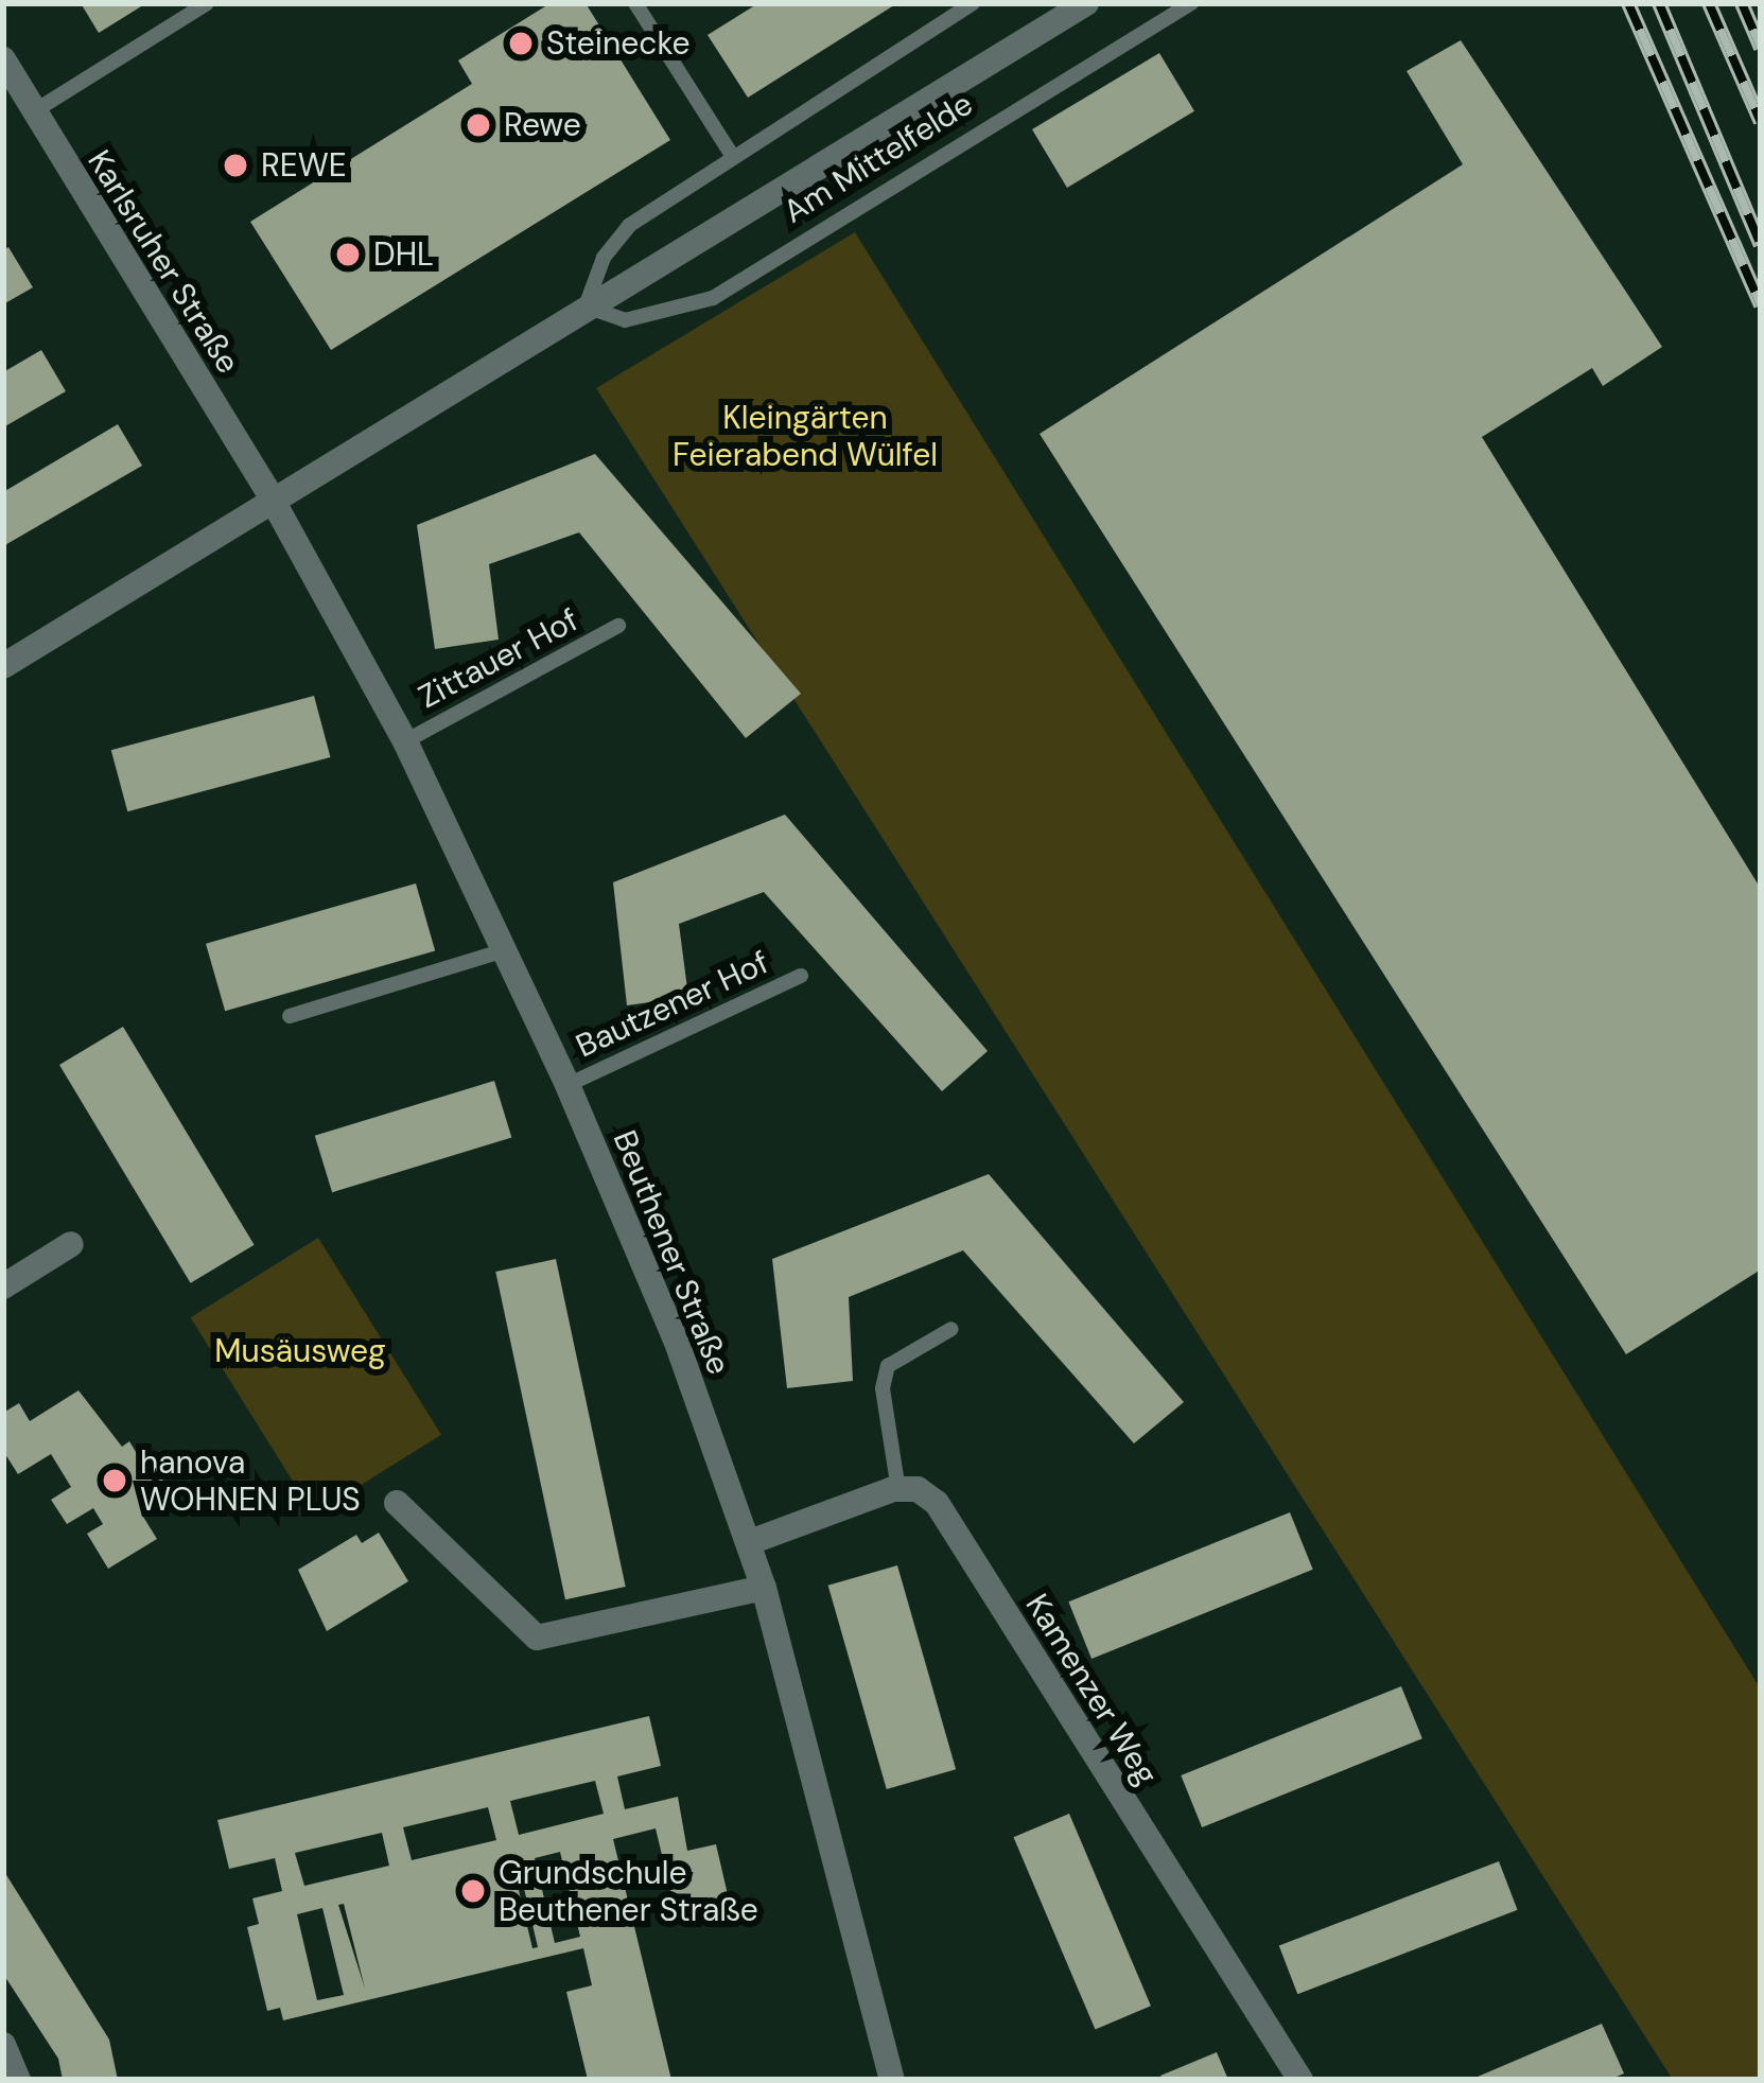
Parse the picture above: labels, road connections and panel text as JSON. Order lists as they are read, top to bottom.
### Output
{
  "streets": {
    "street": [
      "Am Mittelfelde",
      "Karlsruher Straße",
      "Beuthener Straße",
      "Kamenzer Weg"
    ],
    "lane": ["Zittauer Hof", "Bautzener Hof"]
  },
  "crossings": [
    ["Am Mittelfelde", "Karlsruher Straße"],
    ["Am Mittelfelde", "Beuthener Straße"],
    ["Karlsruher Straße", "Beuthener Straße"],
    ["Zittauer Hof", "Beuthener Straße"],
    ["Bautzener Hof", "Beuthener Straße"]
  ],
  "parks": ["Kleingärten Feierabend Wülfel", "Musäusweg"],
  "places": [
    "Steinecke",
    "Rewe",
    "REWE",
    "DHL",
    "hanova WOHNEN PLUS",
    "Grundschule Beuthener Straße"
  ]
}
